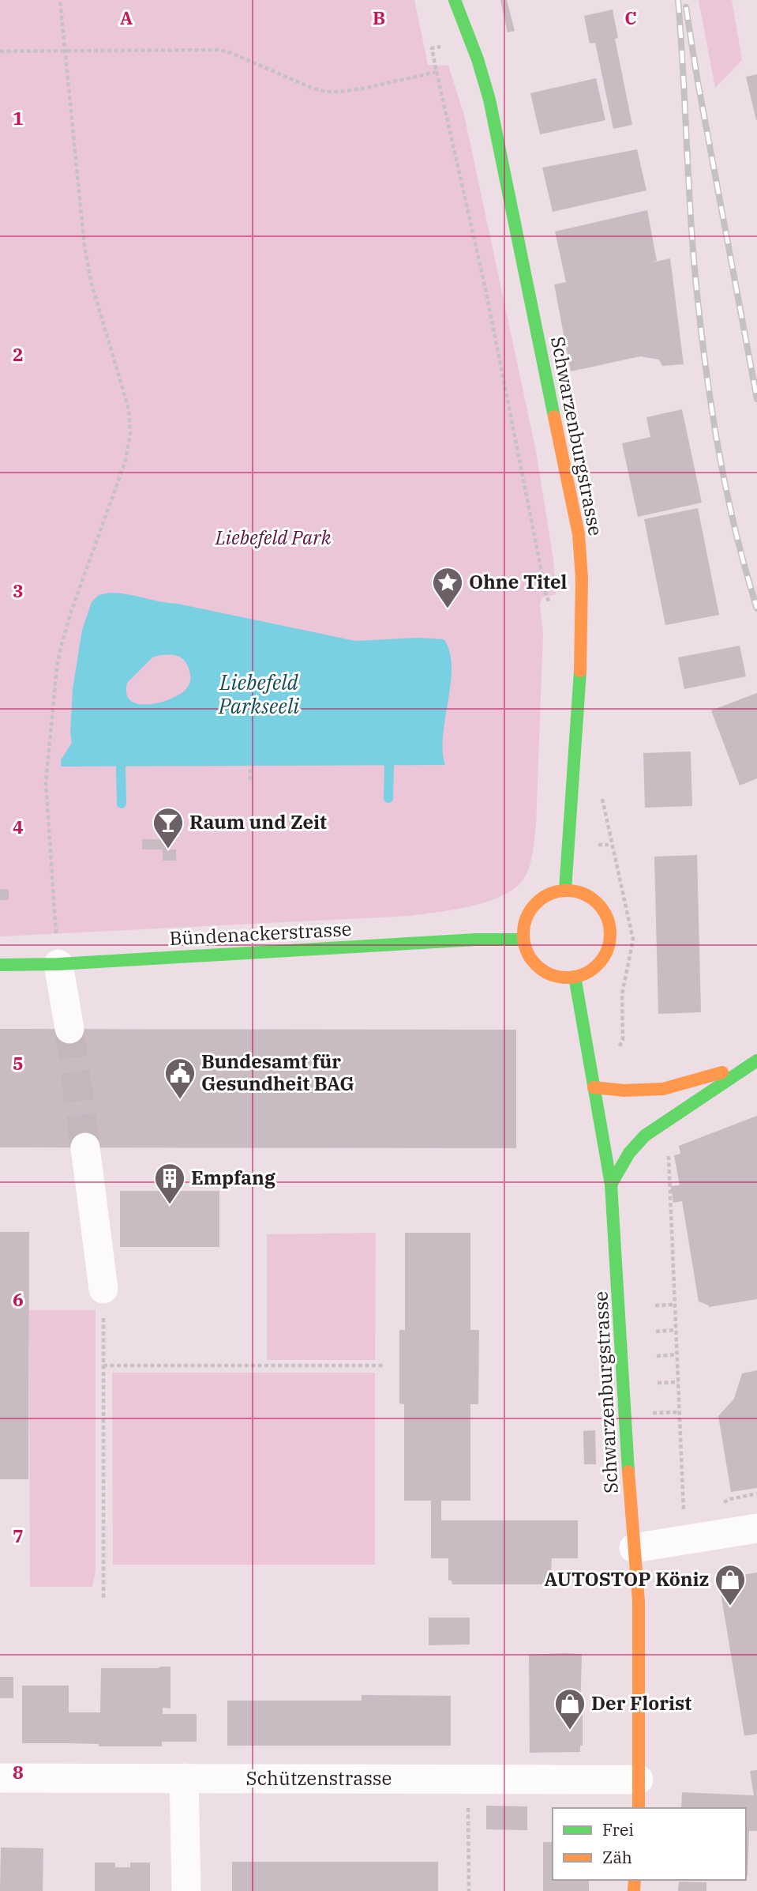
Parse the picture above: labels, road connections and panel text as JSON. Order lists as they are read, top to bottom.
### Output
{
  "streets": {
    "main road": ["Schwarzenburgstrasse", "Bündenackerstrasse"],
    "street": ["Schützenstrasse"]
  },
  "crossings": [
    ["Schwarzenburgstrasse", "Bündenackerstrasse"],
    ["Schwarzenburgstrasse", "Schützenstrasse"]
  ],
  "water": ["Liebefeld Parkseeli"],
  "parks": ["Liebefeld Park"],
  "places": {
    "place": ["Ohne Titel"],
    "bar": ["Raum und Zeit"],
    "public building": ["Bundesamt für Gesundheit BAG"],
    "building": ["Empfang"],
    "shop": ["AUTOSTOP Köniz", "Der Florist"]
  },
  "legend": ["Frei", "Zäh"],
  "grid": {
    "columns": ["A", "B", "C"],
    "rows": [
      "1",
      "2",
      "3",
      "4",
      "5",
      "6",
      "7",
      "8"
    ]
  }
}
